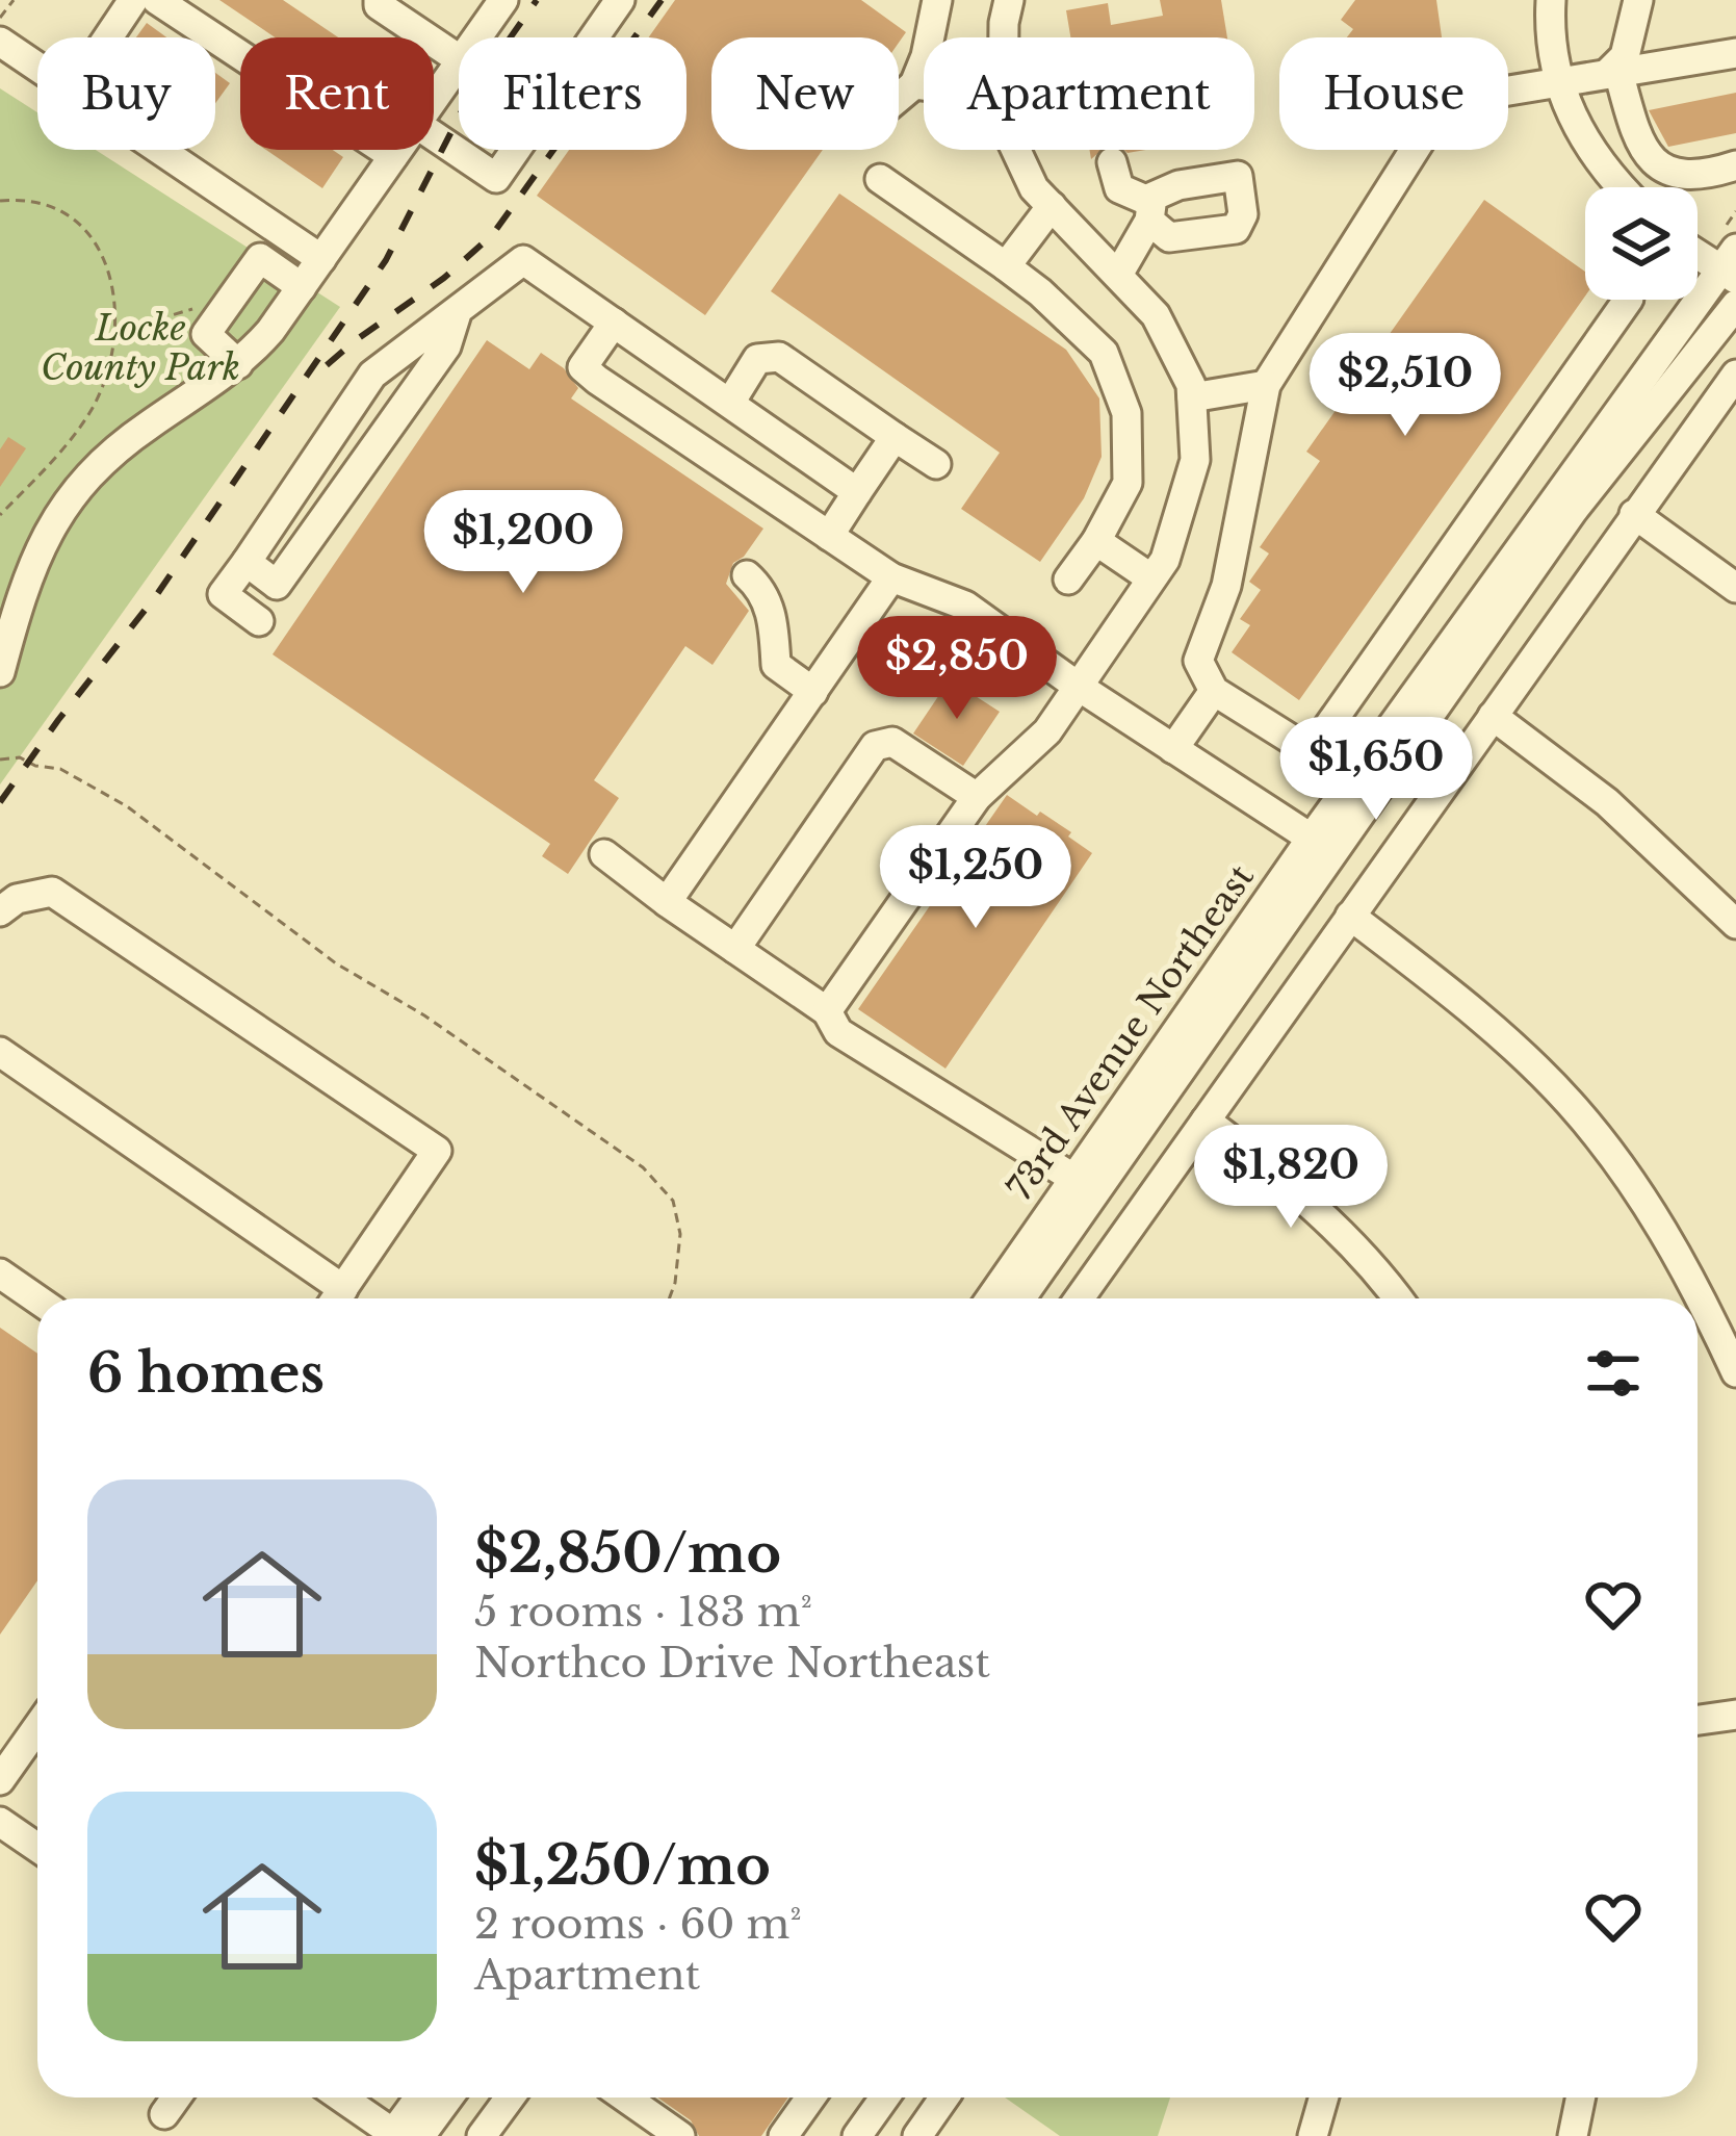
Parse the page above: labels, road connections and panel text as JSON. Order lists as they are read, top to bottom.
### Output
{
  "streets": {
    "street": ["73rd Avenue Northeast"]
  },
  "parks": ["Locke County Park"],
  "page": {
    "chip": [
      "Buy",
      "Rent",
      "Filters",
      "New",
      "Apartment",
      "House"
    ],
    "price": [
      "$2,510",
      "$1,200",
      "$2,850",
      "$1,650",
      "$1,250",
      "$1,820"
    ],
    "heading": "6 homes",
    "list": [
      {
        "name": "$2,850/mo",
        "note": "5 rooms · 183 m² · Northco Drive Northeast"
      },
      {
        "name": "$1,250/mo",
        "note": "2 rooms · 60 m² · Apartment"
      }
    ]
  }
}
